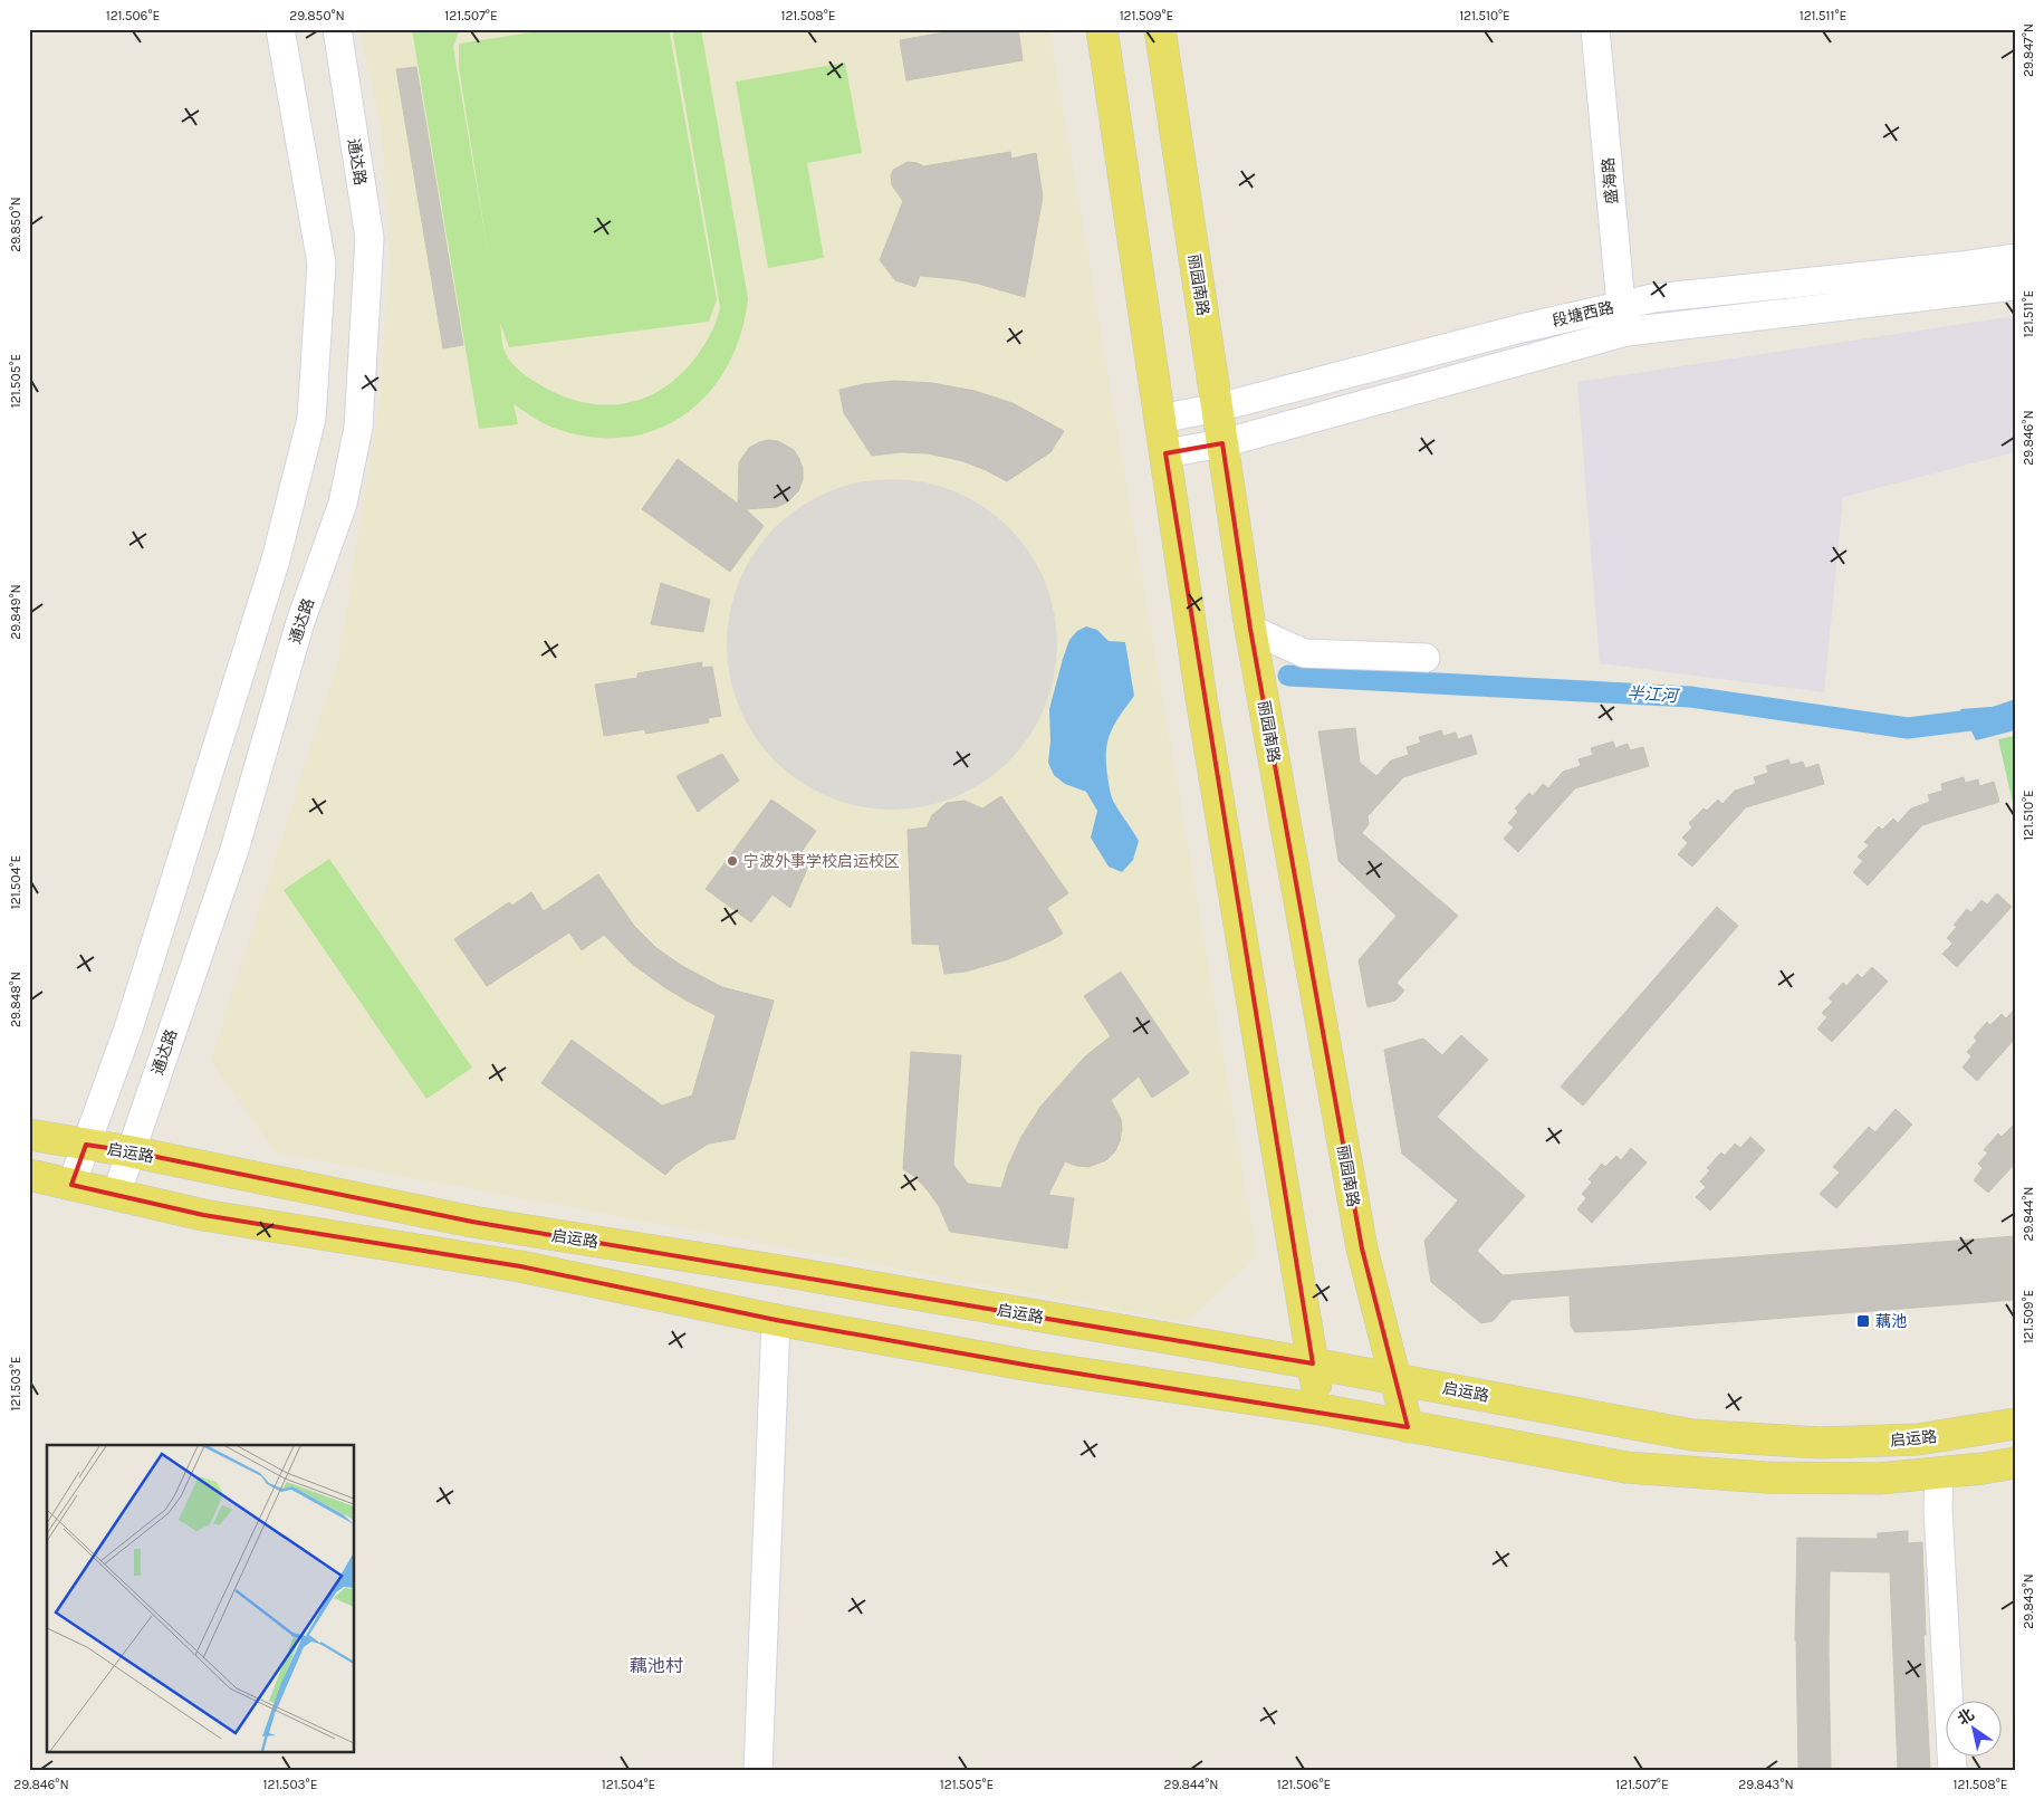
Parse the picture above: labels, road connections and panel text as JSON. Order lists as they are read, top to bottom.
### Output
{
  "streets": {
    "main road": ["丽园南路", "启运路"],
    "street": ["通达路", "盛海路", "段塘西路"]
  },
  "crossings": [
    ["通达路", "启运路"],
    ["盛海路", "段塘西路"],
    ["丽园南路", "段塘西路"],
    ["丽园南路", "启运路"]
  ],
  "districts": ["藕池村"],
  "water": ["半江河"],
  "places": {
    "other": ["宁波外事学校启运校区"],
    "transit": ["藕池"]
  },
  "north": "top left",
  "coordinates": [
    "121.506°E",
    "29.850°N",
    "121.507°E",
    "121.508°E",
    "121.509°E",
    "121.510°E",
    "121.511°E",
    "29.847°N",
    "121.505°E",
    "29.846°N",
    "29.849°N",
    "121.504°E",
    "29.848°N",
    "29.844°N",
    "121.503°E",
    "29.843°N"
  ]
}
